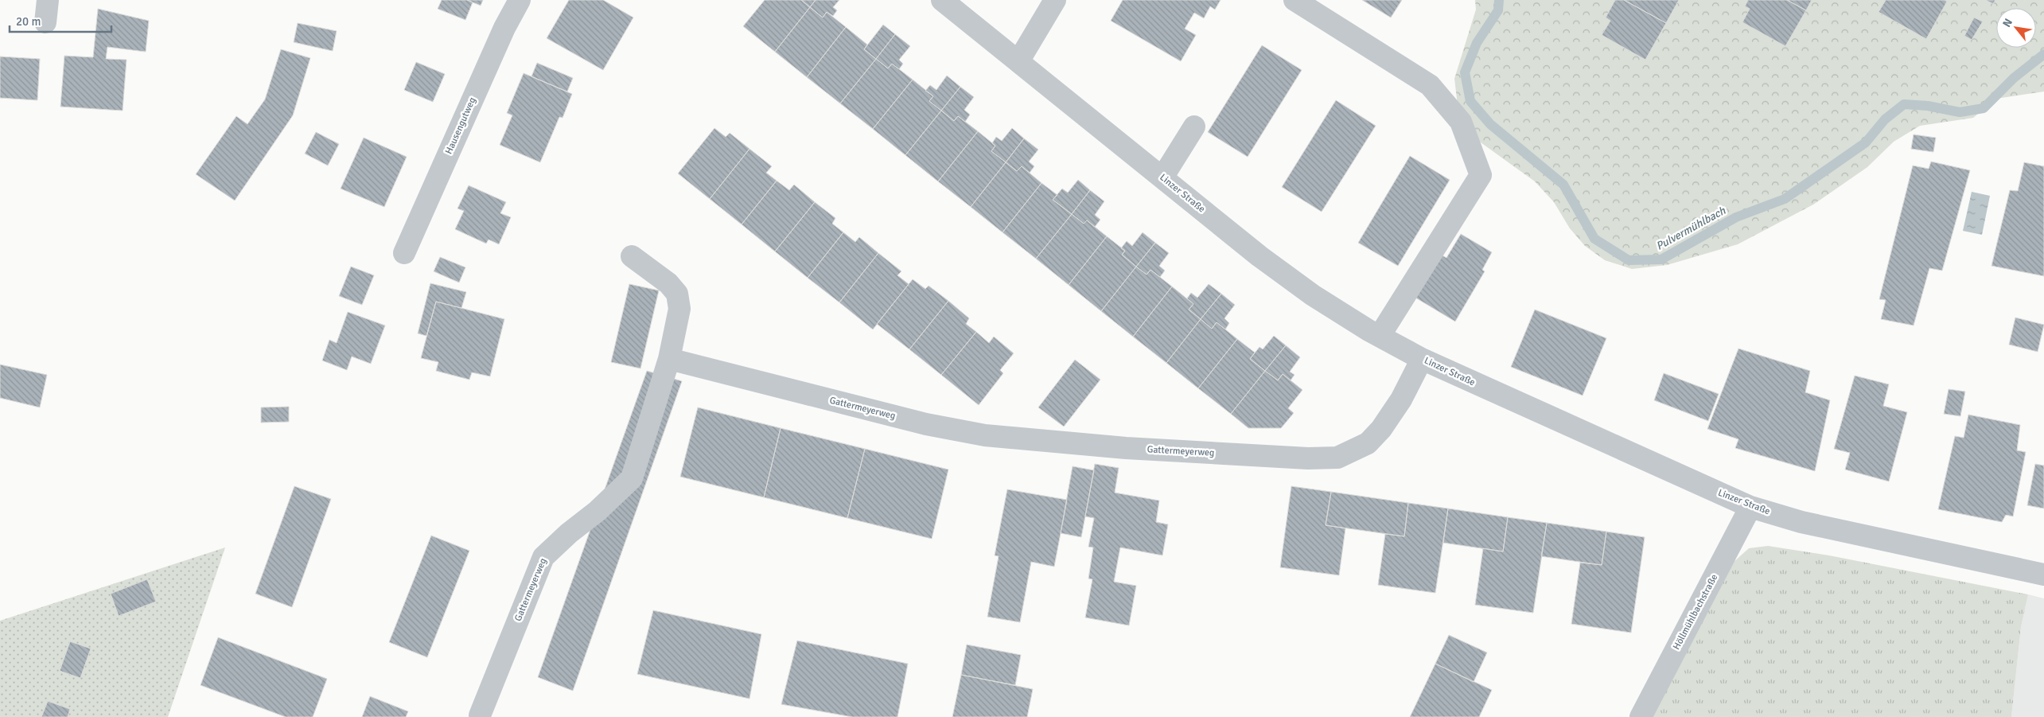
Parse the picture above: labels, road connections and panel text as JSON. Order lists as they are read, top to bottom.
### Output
{
  "streets": {
    "street": [
      "Hausengutweg",
      "Linzer Straße",
      "Gattermeyerweg",
      "Höllmühlbachstraße"
    ]
  },
  "crossings": [
    ["Linzer Straße", "Gattermeyerweg"],
    ["Linzer Straße", "Höllmühlbachstraße"]
  ],
  "water": ["Pulvermühlbach"],
  "scale_bar": "20 m",
  "north": "top left"
}
